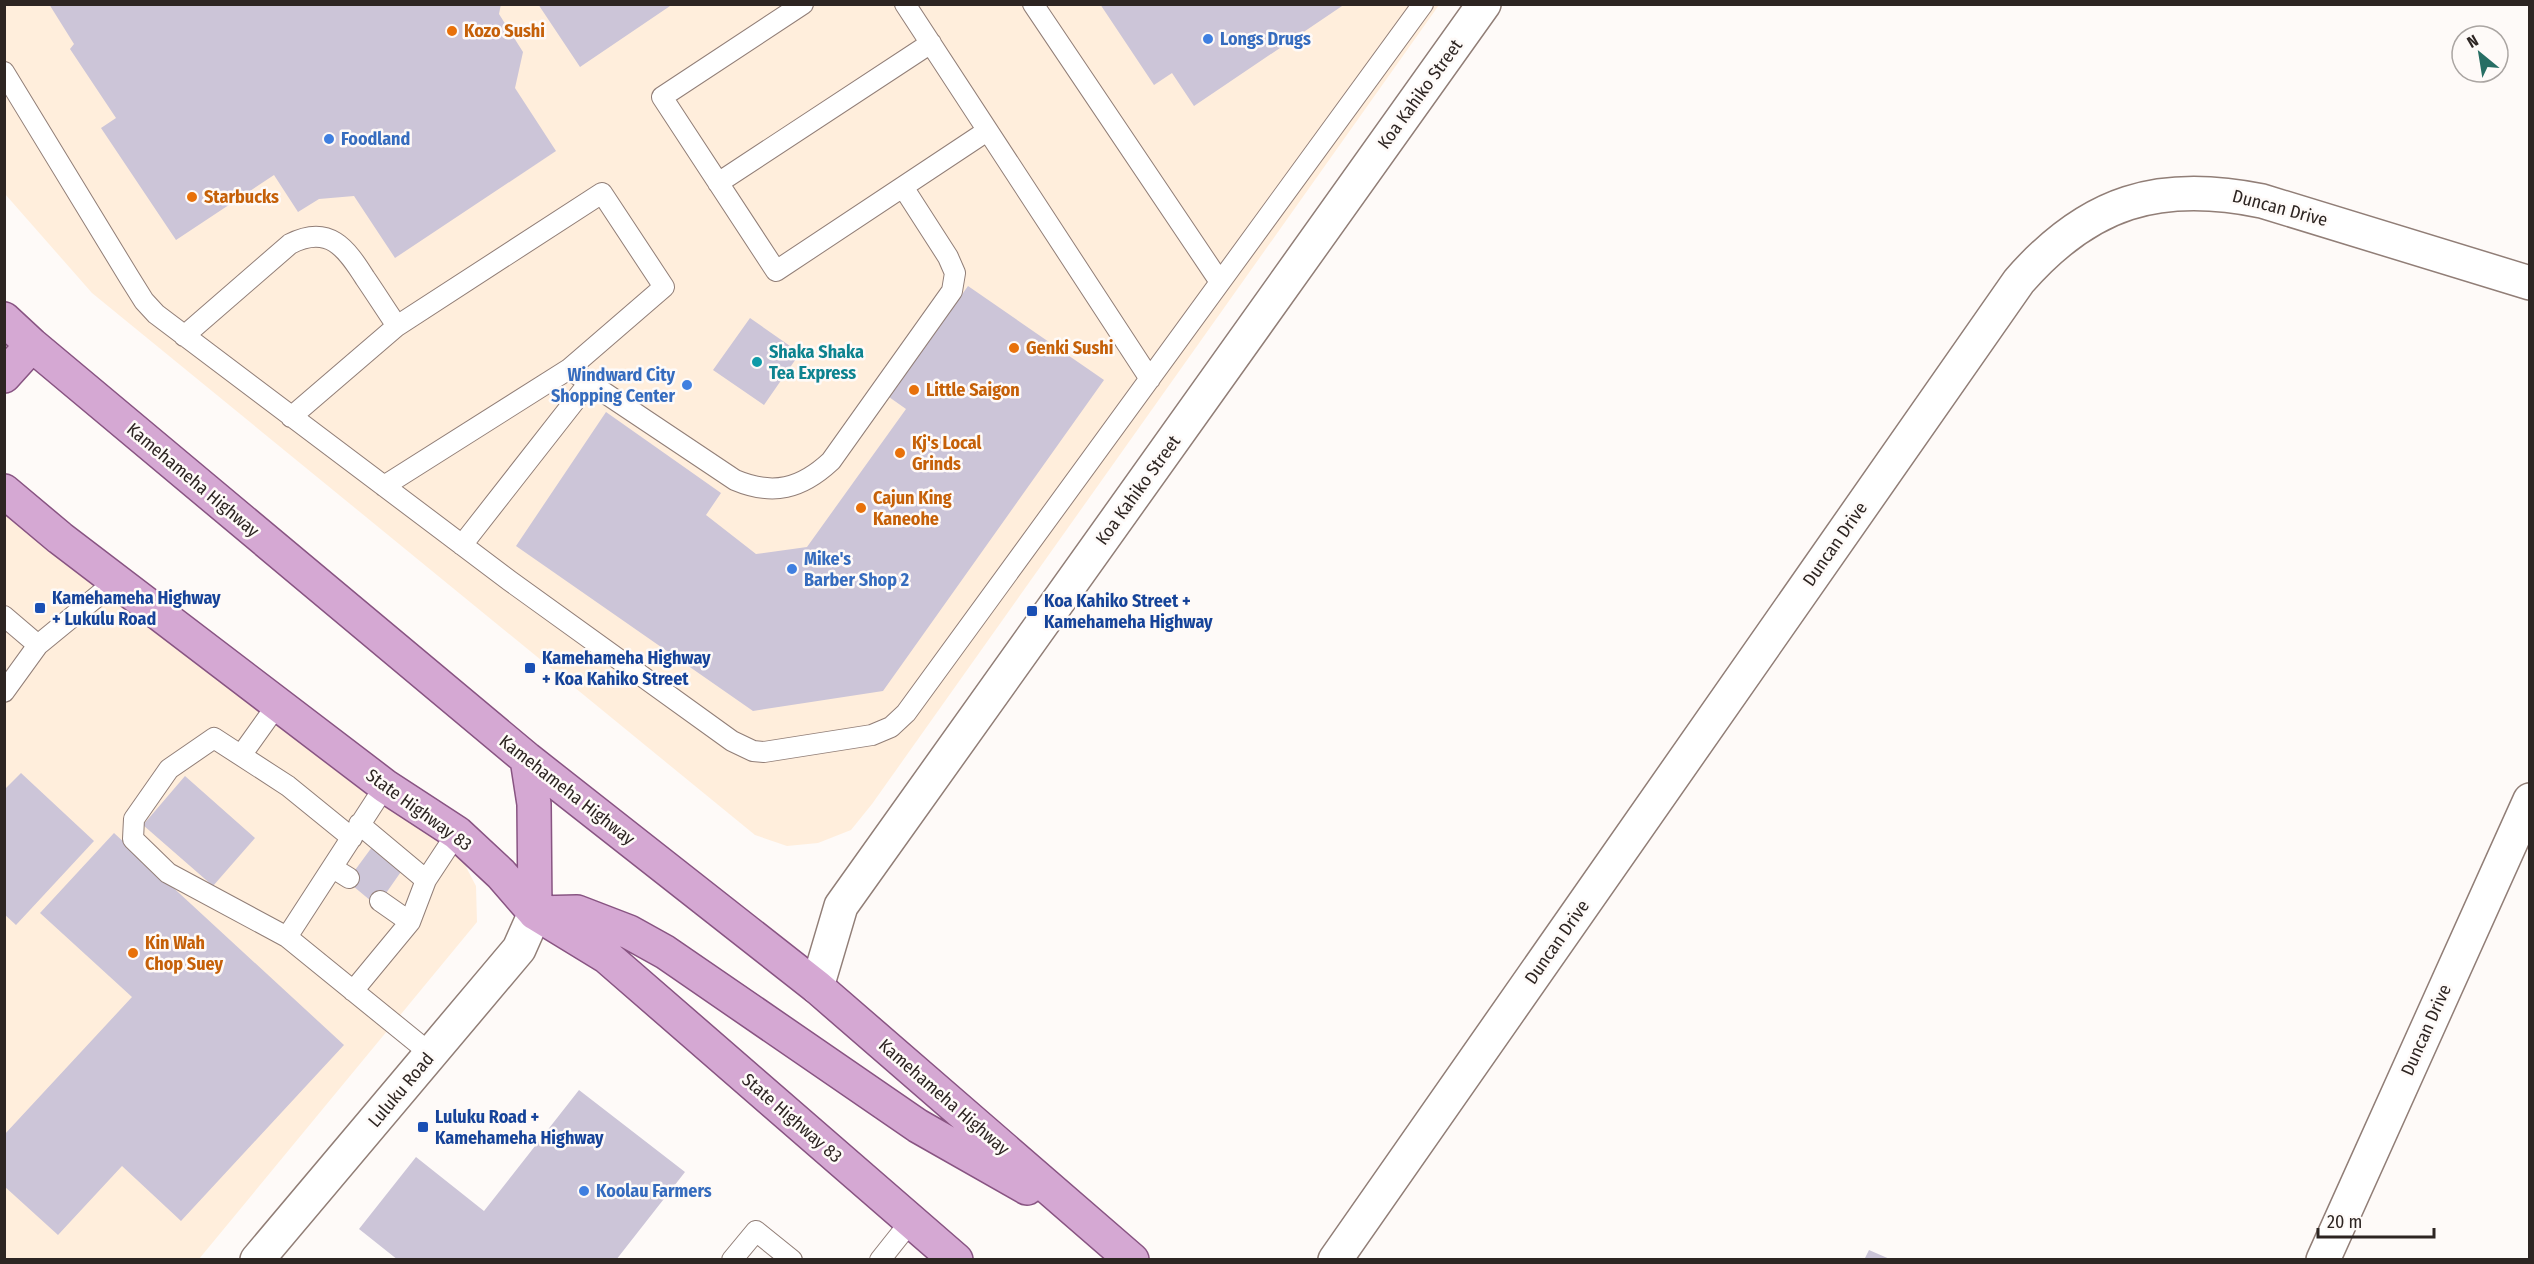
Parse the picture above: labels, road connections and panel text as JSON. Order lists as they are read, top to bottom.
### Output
{
  "streets": {
    "main road": ["Kamehameha Highway", "State Highway 83"],
    "street": ["Koa Kahiko Street", "Duncan Drive", "Luluku Road"]
  },
  "crossings": [
    ["Koa Kahiko Street", "Kamehameha Highway"],
    ["State Highway 83", "Luluku Road"]
  ],
  "places": {
    "other": [
      "Kozo Sushi",
      "Longs Drugs",
      "Foodland",
      "Starbucks",
      "Genki Sushi",
      "Shaka Shaka Tea Express",
      "Windward City Shopping Center",
      "Little Saigon",
      "Kj's Local Grinds",
      "Cajun King Kaneohe",
      "Mike's Barber Shop 2",
      "Kin Wah Chop Suey",
      "Koolau Farmers"
    ],
    "transit": [
      "Kamehameha Highway + Lukulu Road",
      "Koa Kahiko Street + Kamehameha Highway",
      "Kamehameha Highway + Koa Kahiko Street",
      "Luluku Road + Kamehameha Highway"
    ]
  },
  "scale_bar": "20 m",
  "north": "top left"
}
